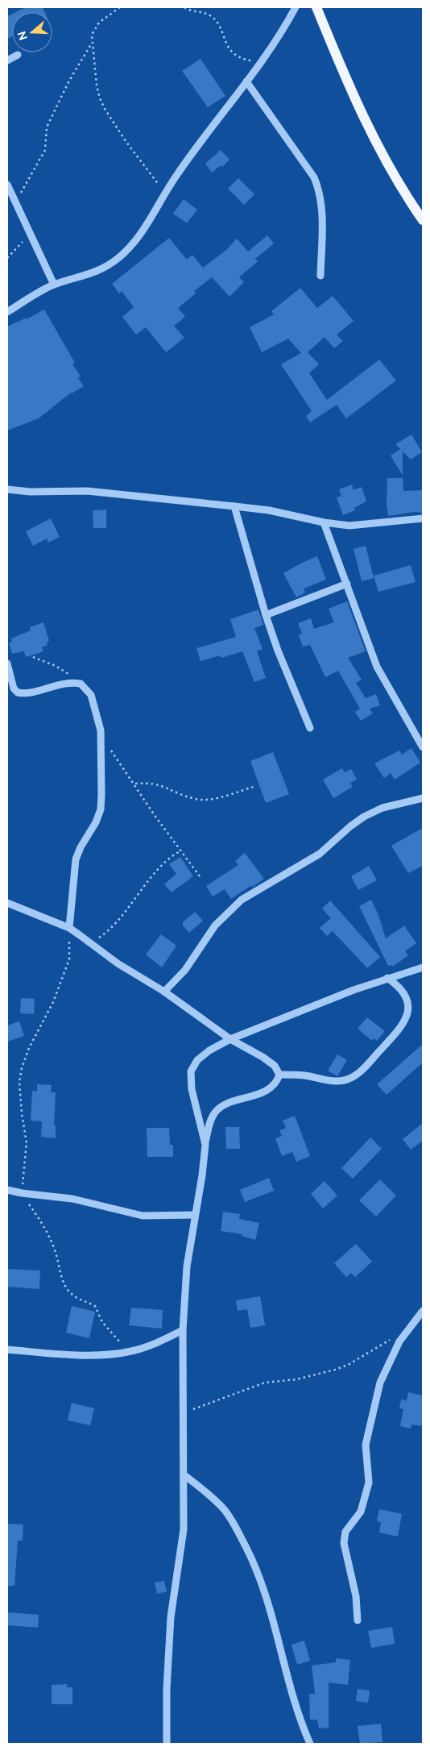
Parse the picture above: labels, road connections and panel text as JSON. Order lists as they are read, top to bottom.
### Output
{
  "north": "left"
}
